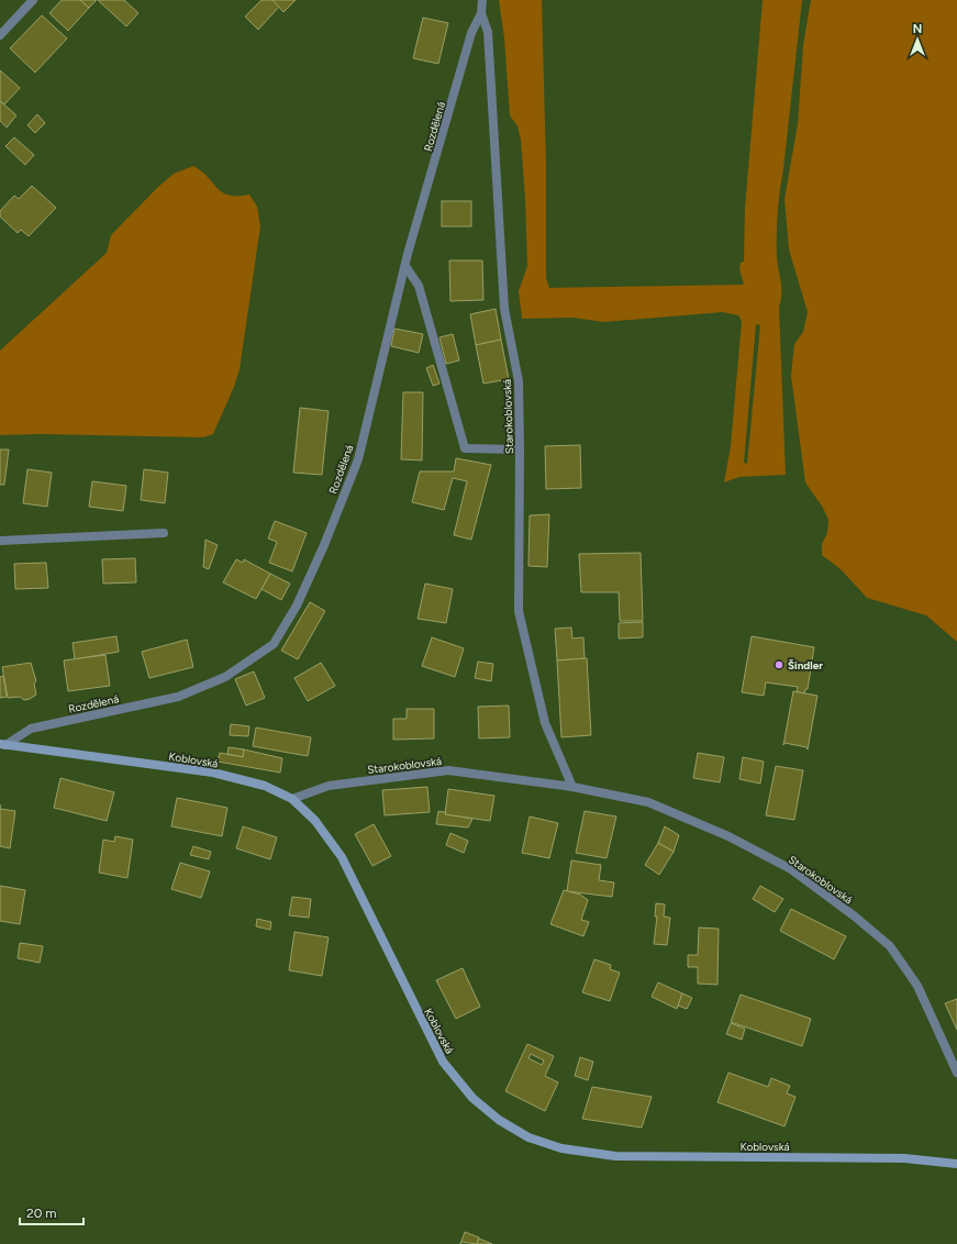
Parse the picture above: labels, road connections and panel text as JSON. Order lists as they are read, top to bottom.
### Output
{
  "streets": {
    "street": ["Rozdělená", "Starokoblovská", "Koblovská"]
  },
  "crossings": [
    ["Rozdělená", "Starokoblovská"],
    ["Rozdělená", "Koblovská"],
    ["Starokoblovská", "Koblovská"]
  ],
  "places": ["Šindler"],
  "scale_bar": "20 m",
  "north": "top"
}
